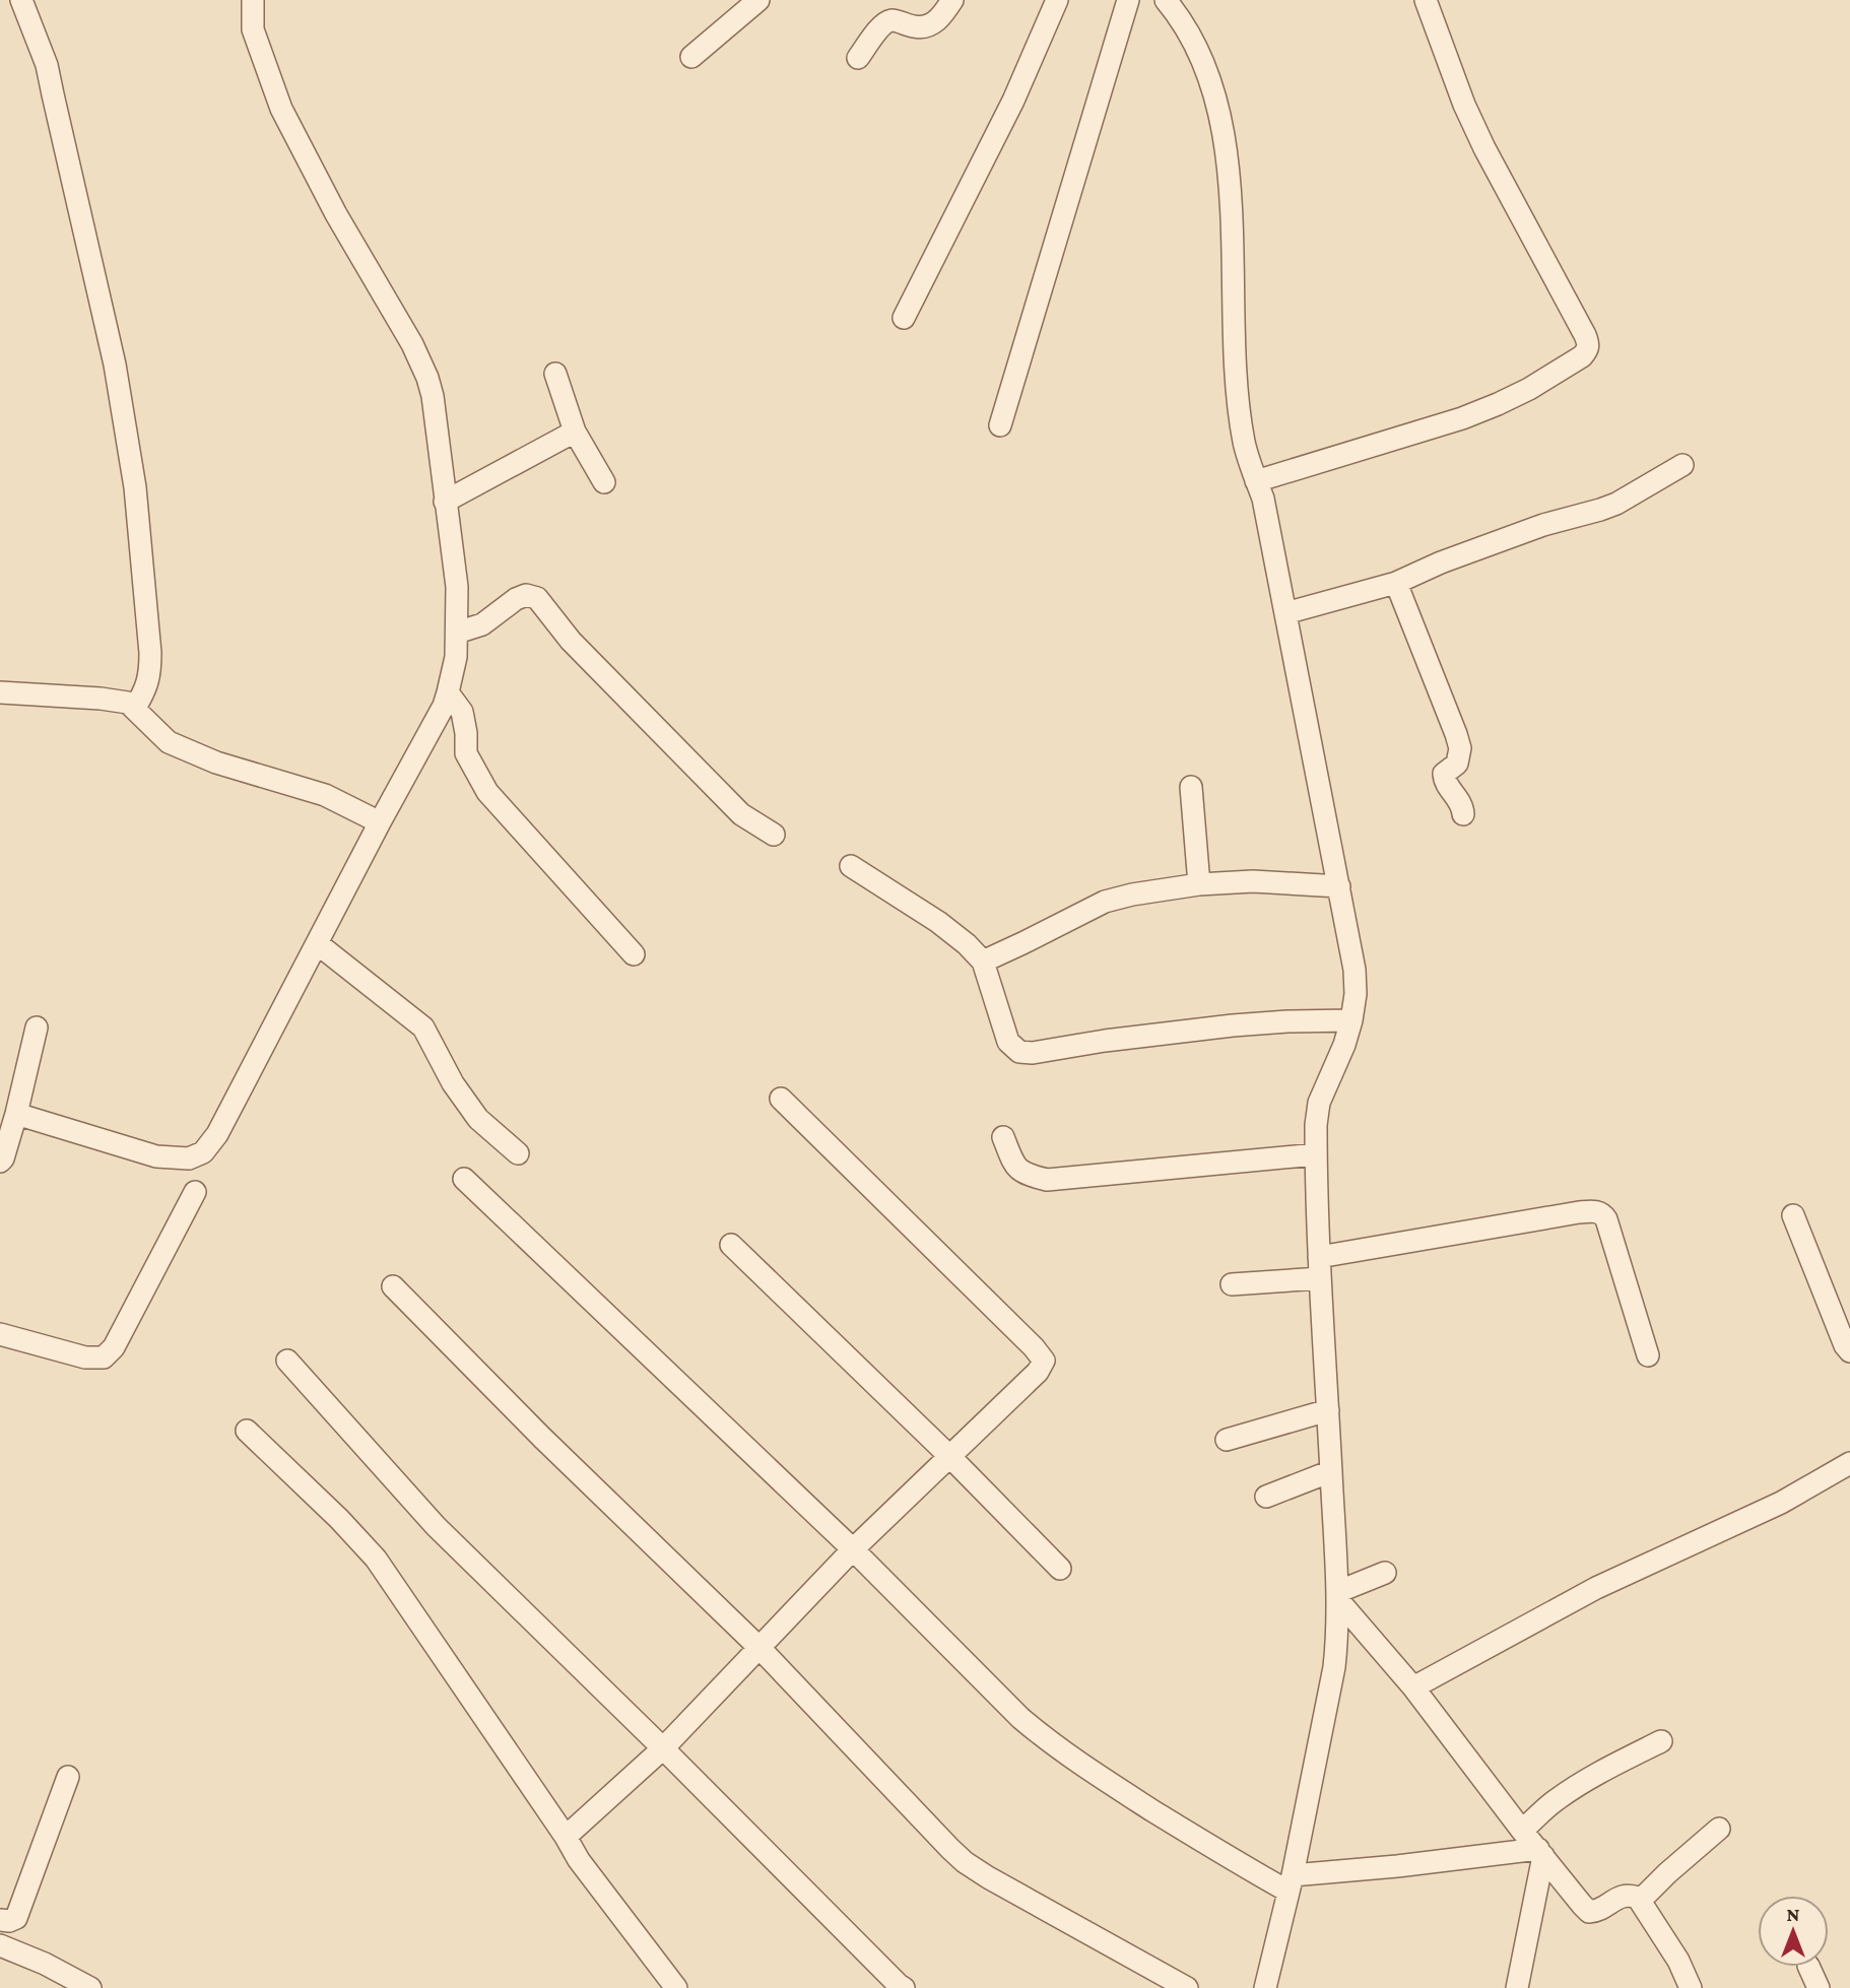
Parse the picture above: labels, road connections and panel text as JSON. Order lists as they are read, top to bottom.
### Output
{
  "north": "top"
}
